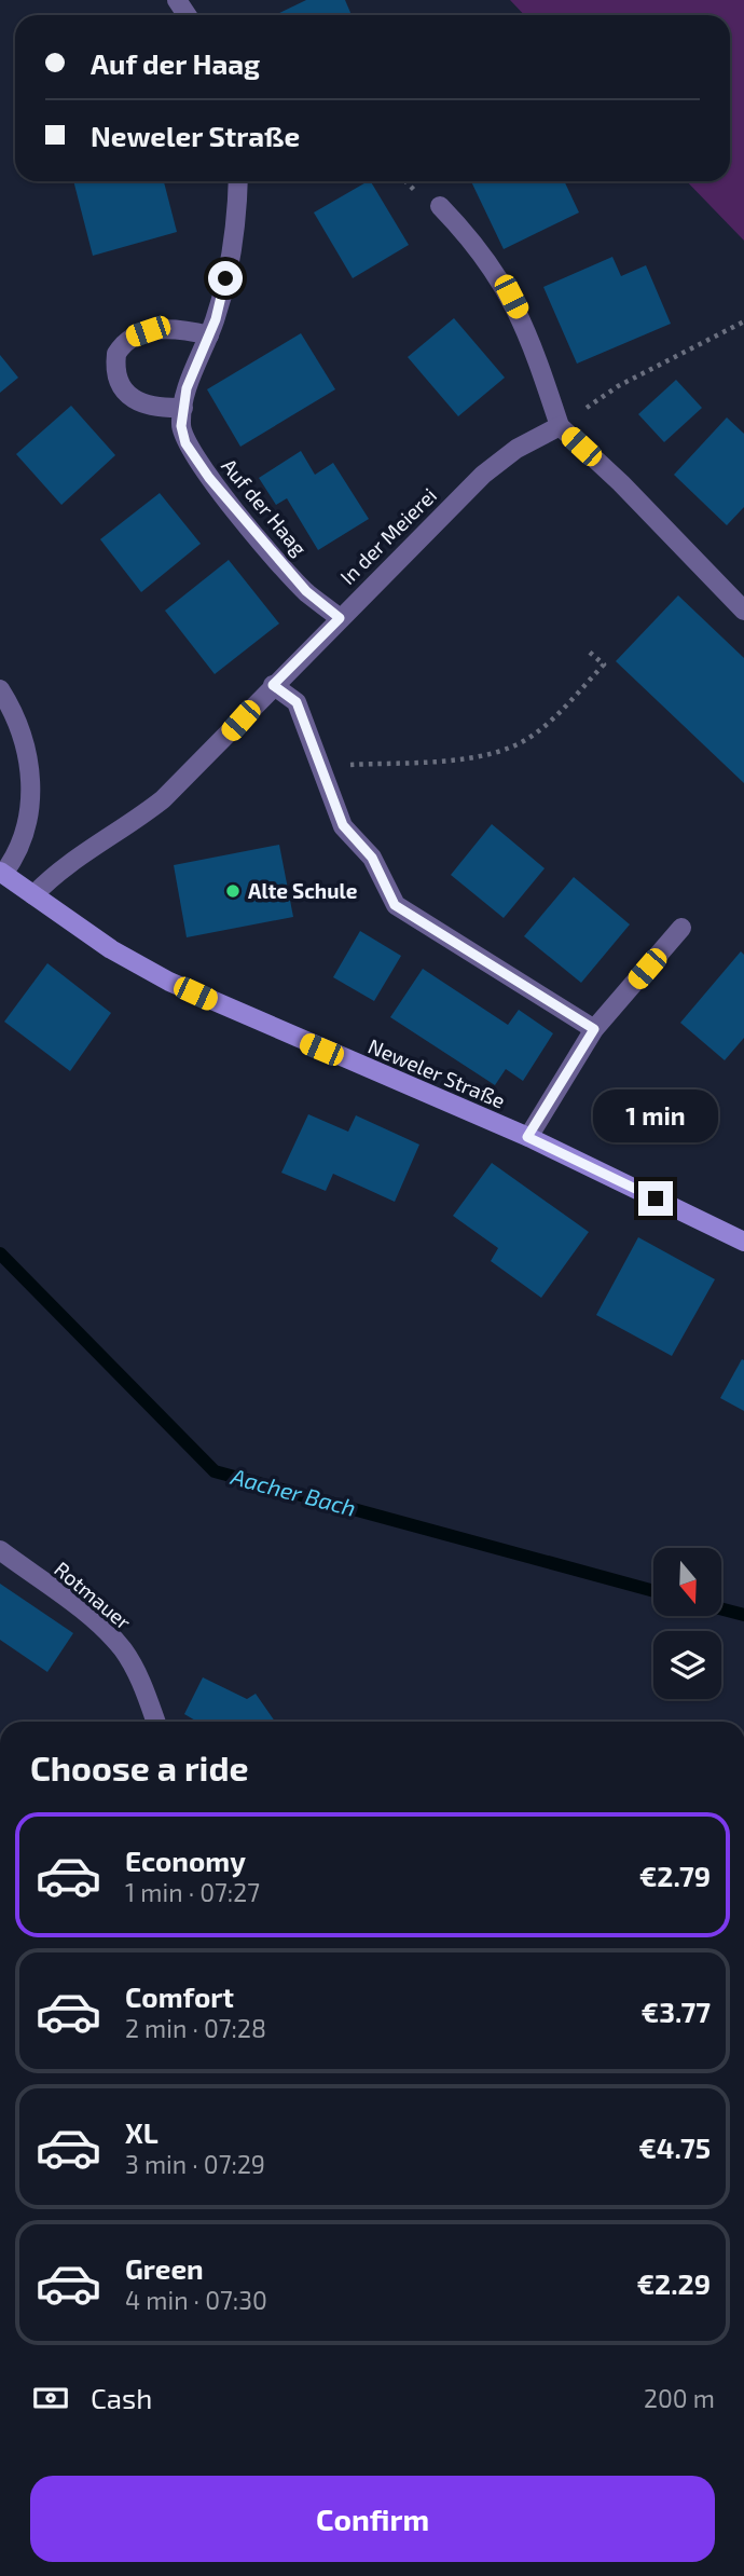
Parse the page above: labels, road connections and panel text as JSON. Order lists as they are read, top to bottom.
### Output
{
  "streets": {
    "main road": ["Neweler Straße"],
    "street": ["Auf der Haag", "In der Meierei", "Rotmauer"]
  },
  "crossings": [
    ["Auf der Haag", "In der Meierei"],
    ["In der Meierei", "Neweler Straße"]
  ],
  "water": ["Aacher Bach"],
  "places": ["Alte Schule"],
  "north": "bottom",
  "page": {
    "banner": ["Auf der Haag", "Neweler Straße"],
    "bubble": "1 min",
    "heading": "Choose a ride",
    "list": [
      {
        "name": "Economy",
        "note": "1 min · 07:27",
        "value": "€2.79"
      },
      {
        "name": "Comfort",
        "note": "2 min · 07:28",
        "value": "€3.77"
      },
      {
        "name": "XL",
        "note": "3 min · 07:29",
        "value": "€4.75"
      },
      {
        "name": "Green",
        "note": "4 min · 07:30",
        "value": "€2.29"
      }
    ],
    "pay": ["Cash", "200 m"],
    "buttons": "Confirm"
  }
}
